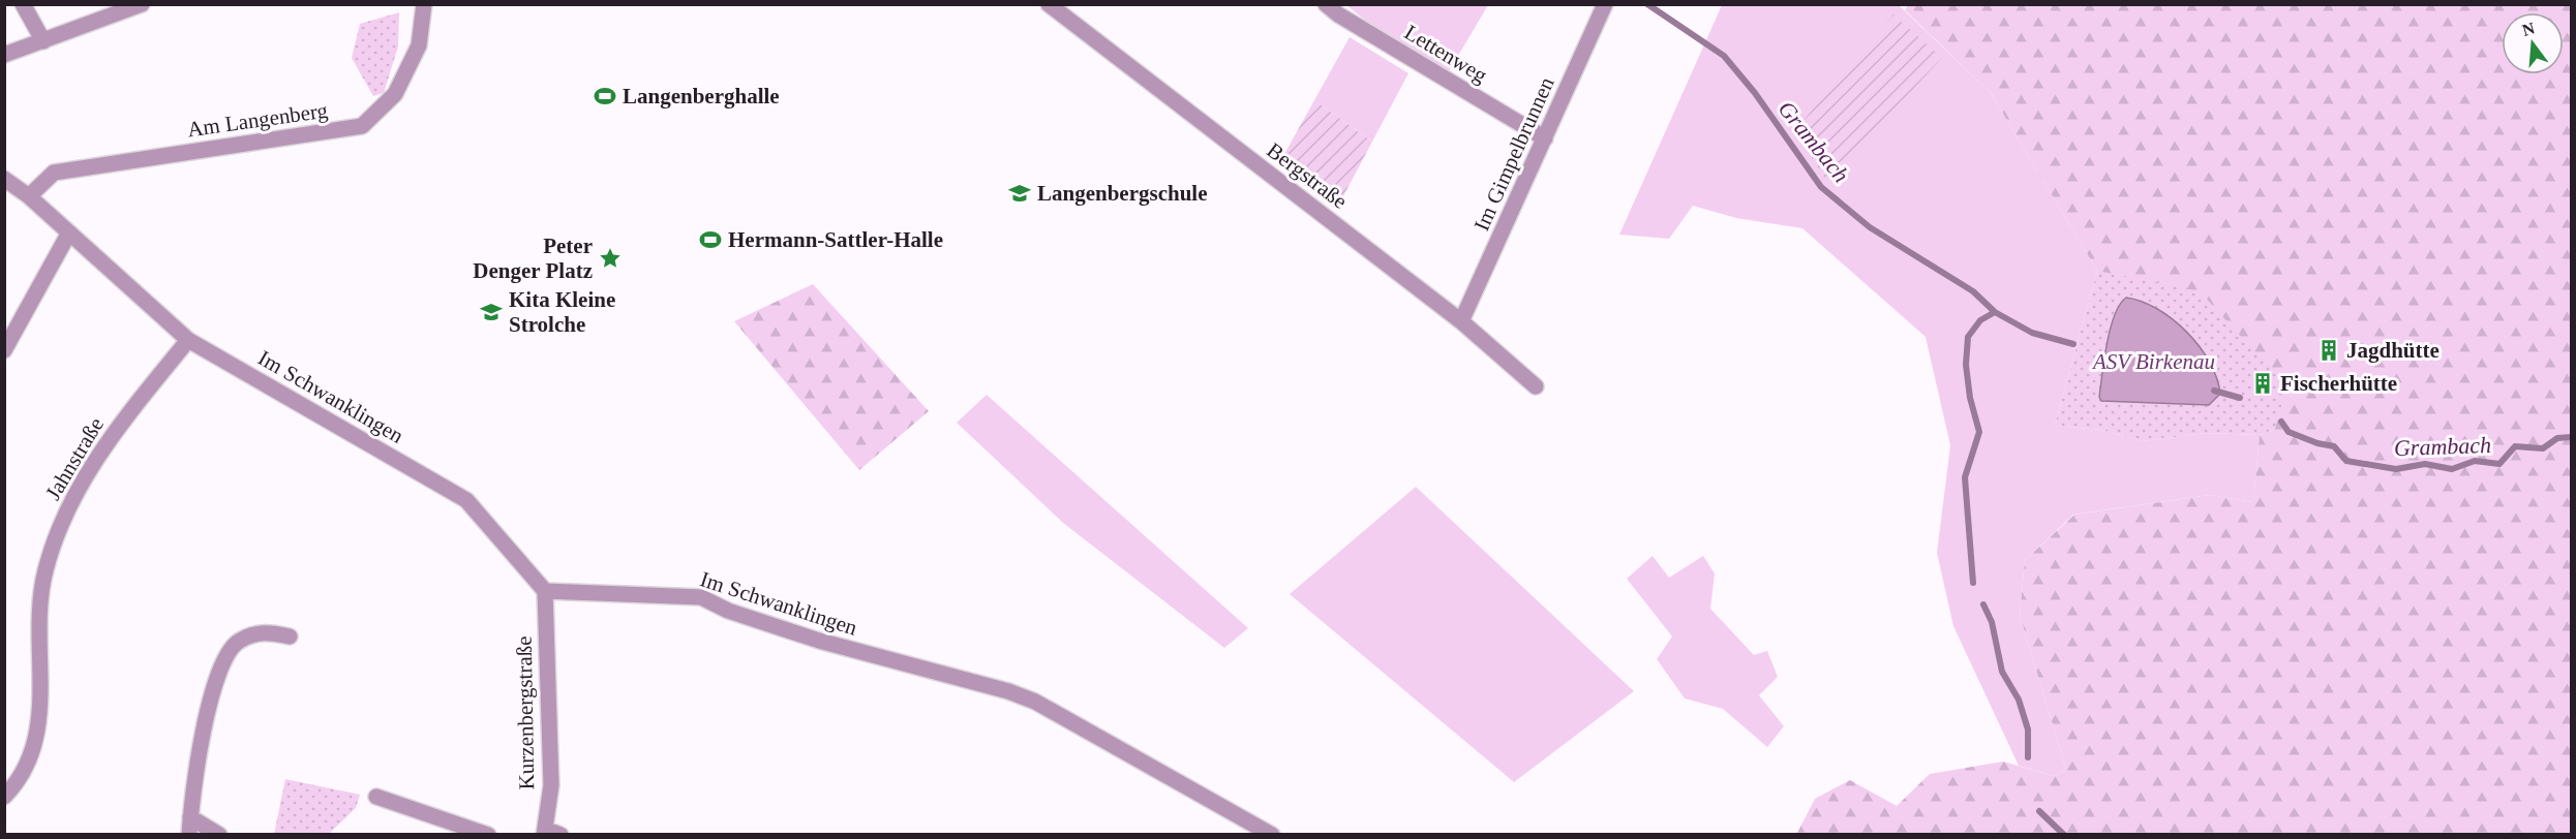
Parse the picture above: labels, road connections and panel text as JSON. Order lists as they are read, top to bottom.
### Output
{
  "streets": {
    "street": [
      "Lettenweg",
      "Am Langenberg",
      "Im Gimpelbrunnen",
      "Bergstraße",
      "Im Schwanklingen",
      "Jahnstraße",
      "Kurzenbergstraße"
    ]
  },
  "crossings": [
    ["Lettenweg", "Im Gimpelbrunnen"],
    ["Am Langenberg", "Im Schwanklingen"],
    ["Im Gimpelbrunnen", "Bergstraße"],
    ["Im Schwanklingen", "Jahnstraße"],
    ["Im Schwanklingen", "Kurzenbergstraße"]
  ],
  "water": ["Grambach"],
  "parks": ["ASV Birkenau"],
  "places": {
    "sports": ["Langenberghalle", "Hermann-Sattler-Halle"],
    "school or university": ["Langenbergschule", "Kita Kleine Strolche"],
    "place": ["Peter Denger Platz"],
    "building": ["Jagdhütte", "Fischerhütte"]
  },
  "north": "top"
}
